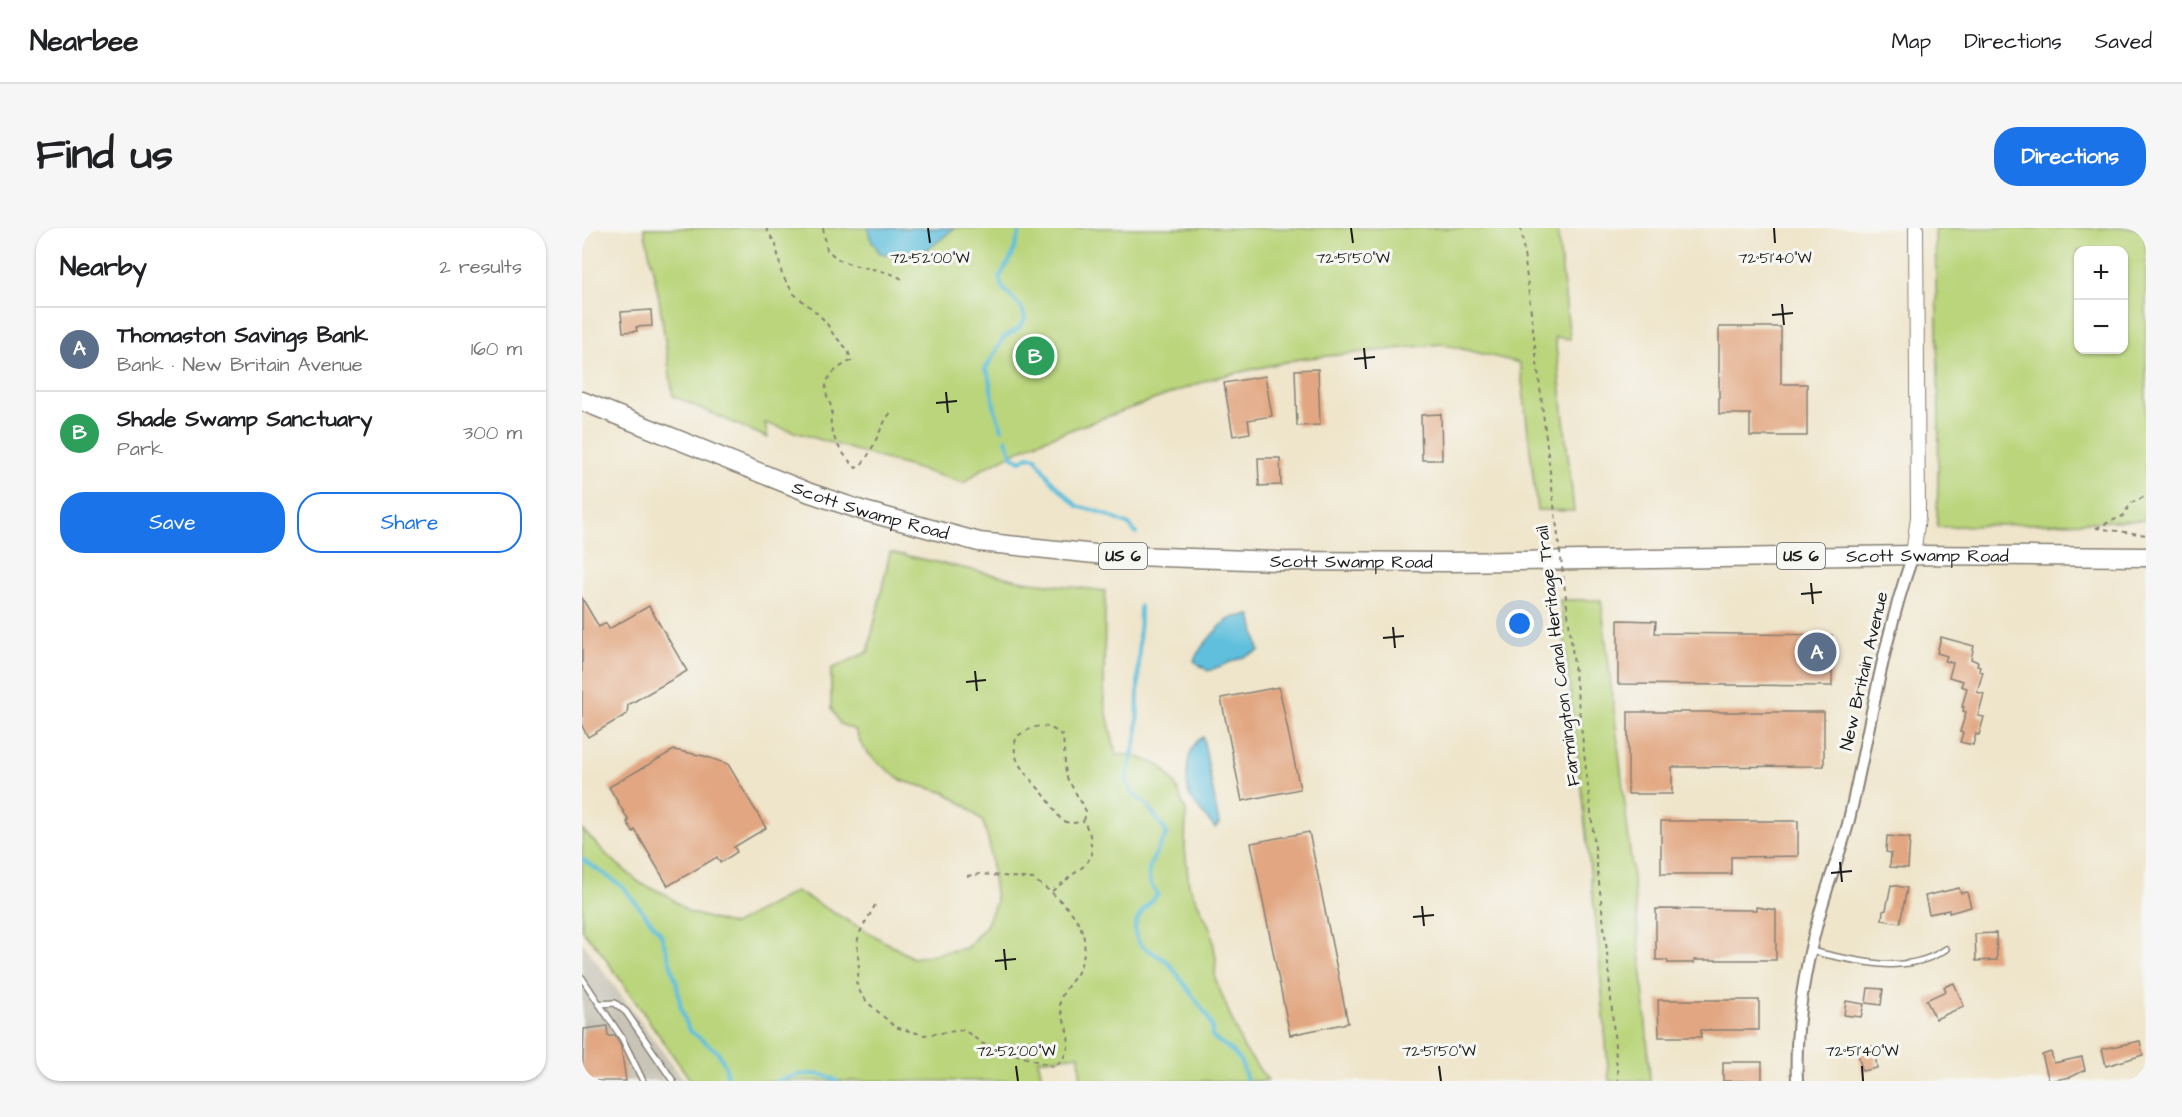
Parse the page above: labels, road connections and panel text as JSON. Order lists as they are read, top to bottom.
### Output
{
  "streets": {
    "highway": ["Scott Swamp Road", "US 6"],
    "street": ["New Britain Avenue"],
    "path": ["Farmington Canal Heritage Trail"]
  },
  "crossings": [
    ["Scott Swamp Road", "New Britain Avenue"]
  ],
  "page": {
    "header": "Nearbee",
    "nav": ["Map", "Directions", "Saved"],
    "title": "Find us",
    "buttons": [
      "Directions",
      ["Save", "Share"]
    ],
    "heading": ["Nearby", "2 results"],
    "map_buttons": ["+", "−"],
    "list": [
      {
        "mark": "A",
        "name": "Thomaston Savings Bank",
        "note": "Bank · New Britain Avenue",
        "value": "160 m"
      },
      {
        "mark": "B",
        "name": "Shade Swamp Sanctuary",
        "note": "Park",
        "value": "300 m"
      }
    ],
    "pins": ["B", "A"]
  },
  "coordinates": ["72°52'00\"W", "72°51'50\"W", "72°51'40\"W"]
}
